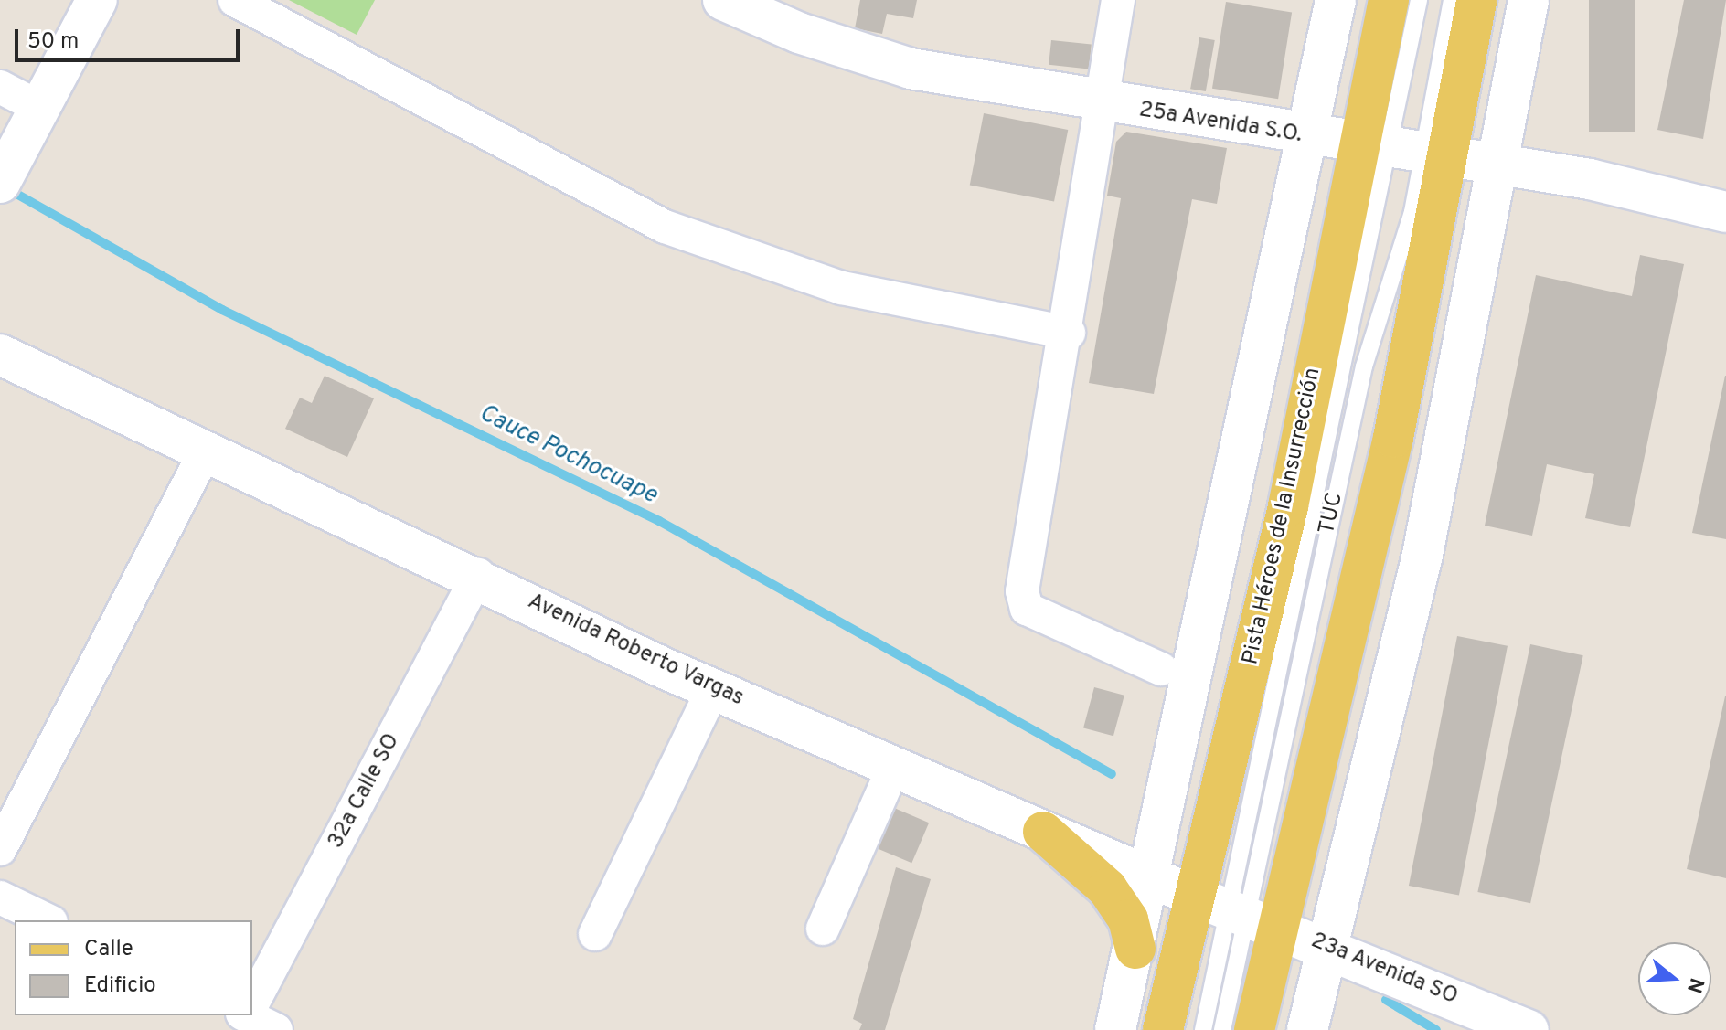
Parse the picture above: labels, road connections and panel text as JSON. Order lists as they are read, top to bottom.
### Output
{
  "streets": {
    "main road": ["Pista Héroes de la Insurrección"],
    "street": [
      "25a Avenida S.O.",
      "Avenida Roberto Vargas",
      "32a Calle SO",
      "23a Avenida SO"
    ]
  },
  "crossings": [
    ["25a Avenida S.O.", "Pista Héroes de la Insurrección"],
    ["Pista Héroes de la Insurrección", "Avenida Roberto Vargas"],
    ["Pista Héroes de la Insurrección", "23a Avenida SO"],
    ["Avenida Roberto Vargas", "32a Calle SO"],
    ["Avenida Roberto Vargas", "23a Avenida SO"]
  ],
  "water": ["Cauce Pochocuape"],
  "legend": ["Calle", "Edificio"],
  "scale_bar": "50 m",
  "north": "right"
}
